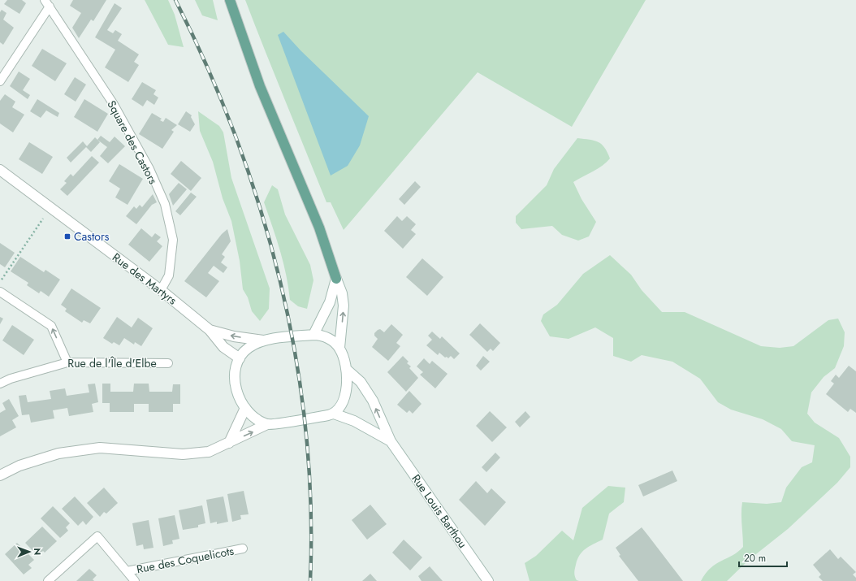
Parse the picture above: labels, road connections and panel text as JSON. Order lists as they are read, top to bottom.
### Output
{
  "streets": {
    "main road": ["Rue des Martyrs", "Rue Louis Barthou"],
    "lane": ["Square des Castors", "Rue de l'Île d'Elbe", "Rue des Coquelicots"]
  },
  "crossings": [
    ["Square des Castors", "Rue des Martyrs"]
  ],
  "places": {
    "transit": ["Castors"]
  },
  "scale_bar": "20 m",
  "north": "right"
}
